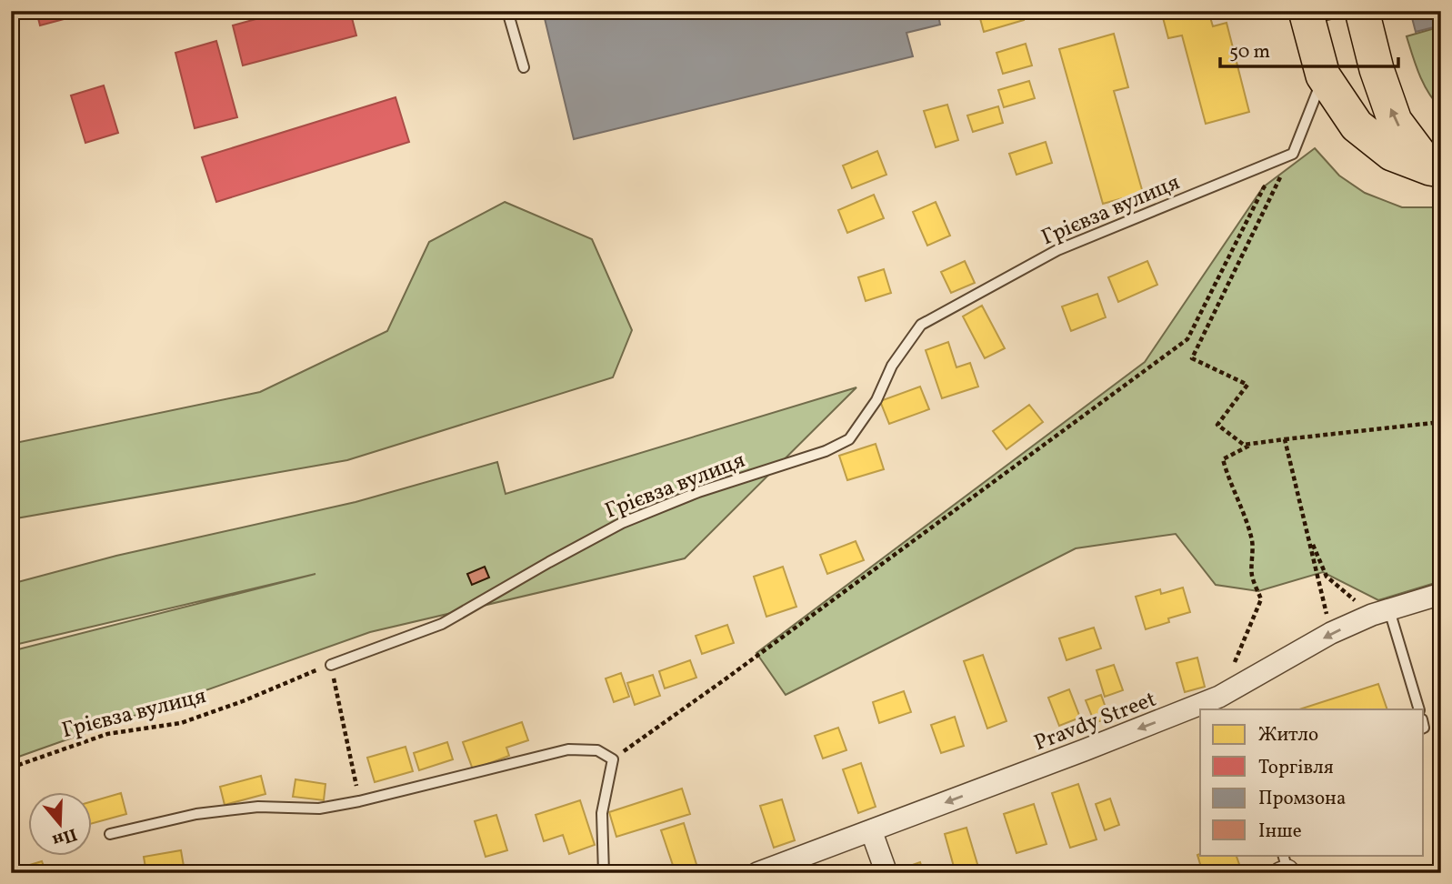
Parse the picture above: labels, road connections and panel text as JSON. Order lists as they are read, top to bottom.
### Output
{
  "streets": {
    "street": ["Pravdy Street"],
    "lane": ["Грієвза вулиця"]
  },
  "one_way": ["Pravdy Street"],
  "legend": [
    "Житло",
    "Торгівля",
    "Промзона",
    "Інше"
  ],
  "scale_bar": "50 m",
  "north": "bottom"
}
